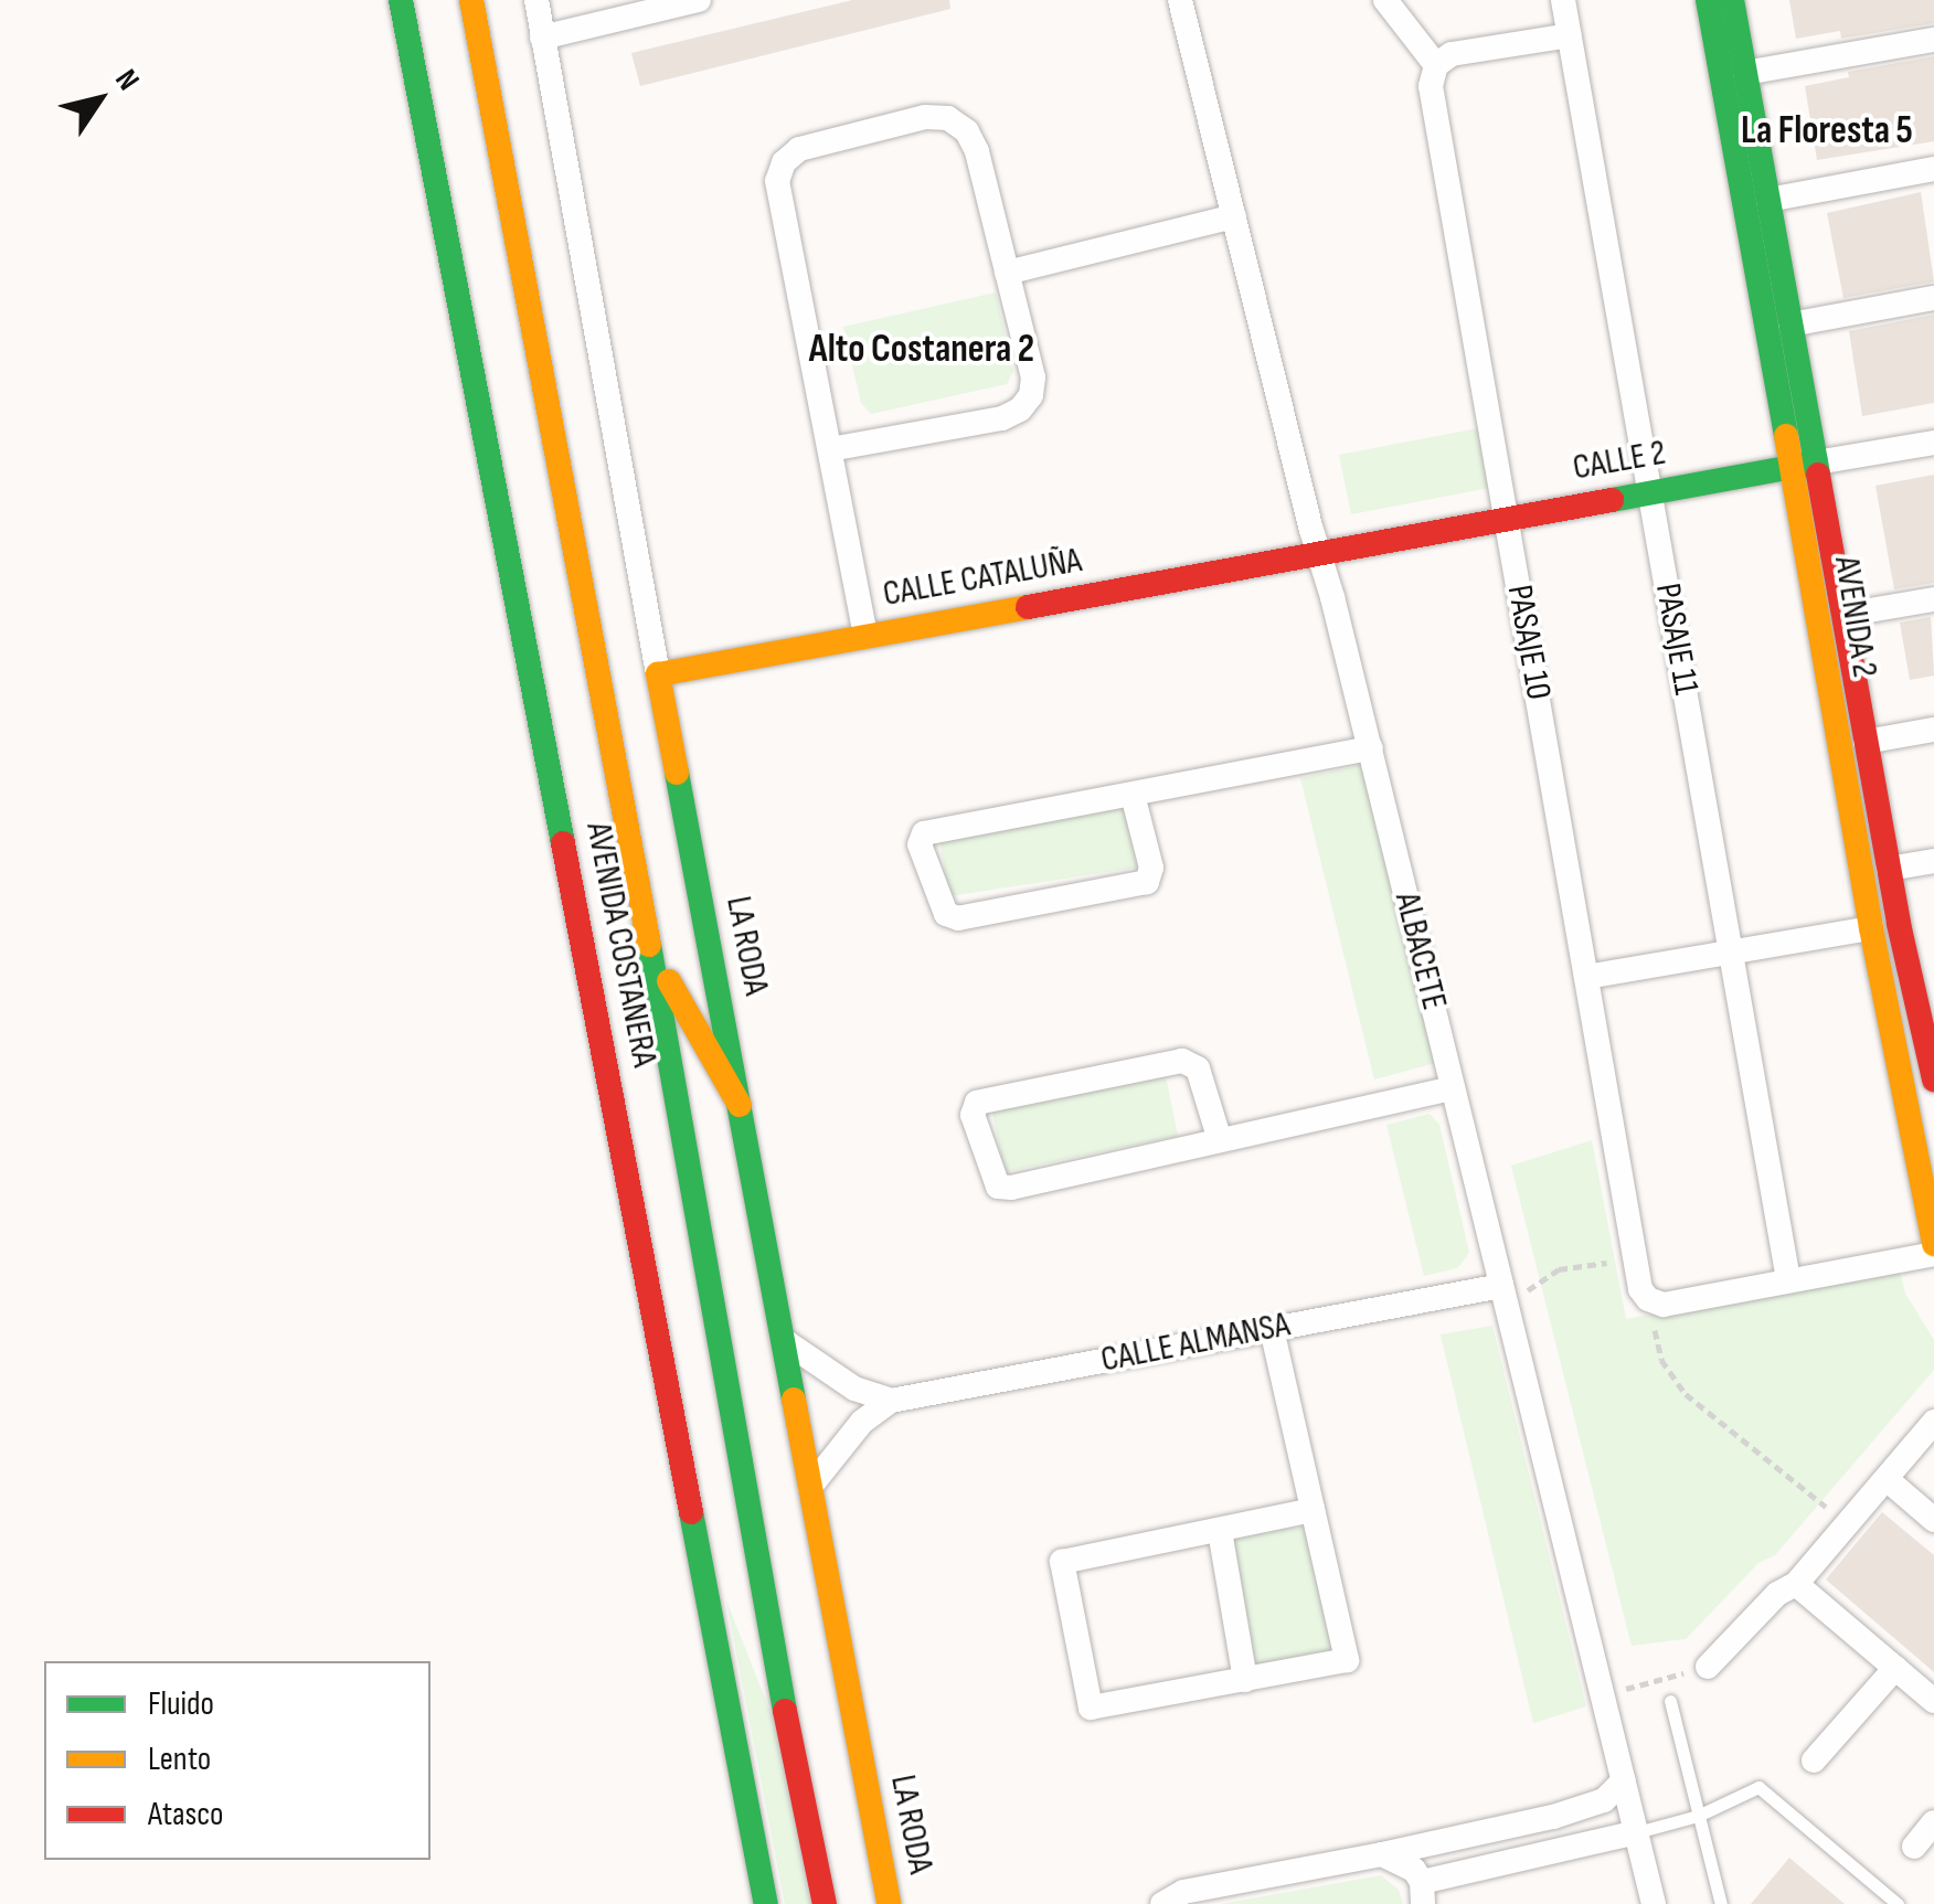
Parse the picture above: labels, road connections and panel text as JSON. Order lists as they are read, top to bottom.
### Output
{
  "streets": {
    "street": [
      "CALLE 2",
      "CALLE CATALUÑA",
      "AVENIDA 2",
      "PASAJE 11",
      "PASAJE 10",
      "AVENIDA COSTANERA",
      "LA RODA",
      "ALBACETE",
      "CALLE ALMANSA"
    ]
  },
  "crossings": [
    ["CALLE 2", "CALLE CATALUÑA"],
    ["CALLE 2", "AVENIDA 2"],
    ["CALLE 2", "PASAJE 11"],
    ["CALLE 2", "PASAJE 10"],
    ["CALLE 2", "ALBACETE"],
    ["CALLE CATALUÑA", "LA RODA"],
    ["CALLE CATALUÑA", "ALBACETE"],
    ["ALBACETE", "CALLE ALMANSA"]
  ],
  "districts": ["La Floresta 5", "Alto Costanera 2"],
  "legend": ["Fluido", "Lento", "Atasco"],
  "north": "top right"
}
